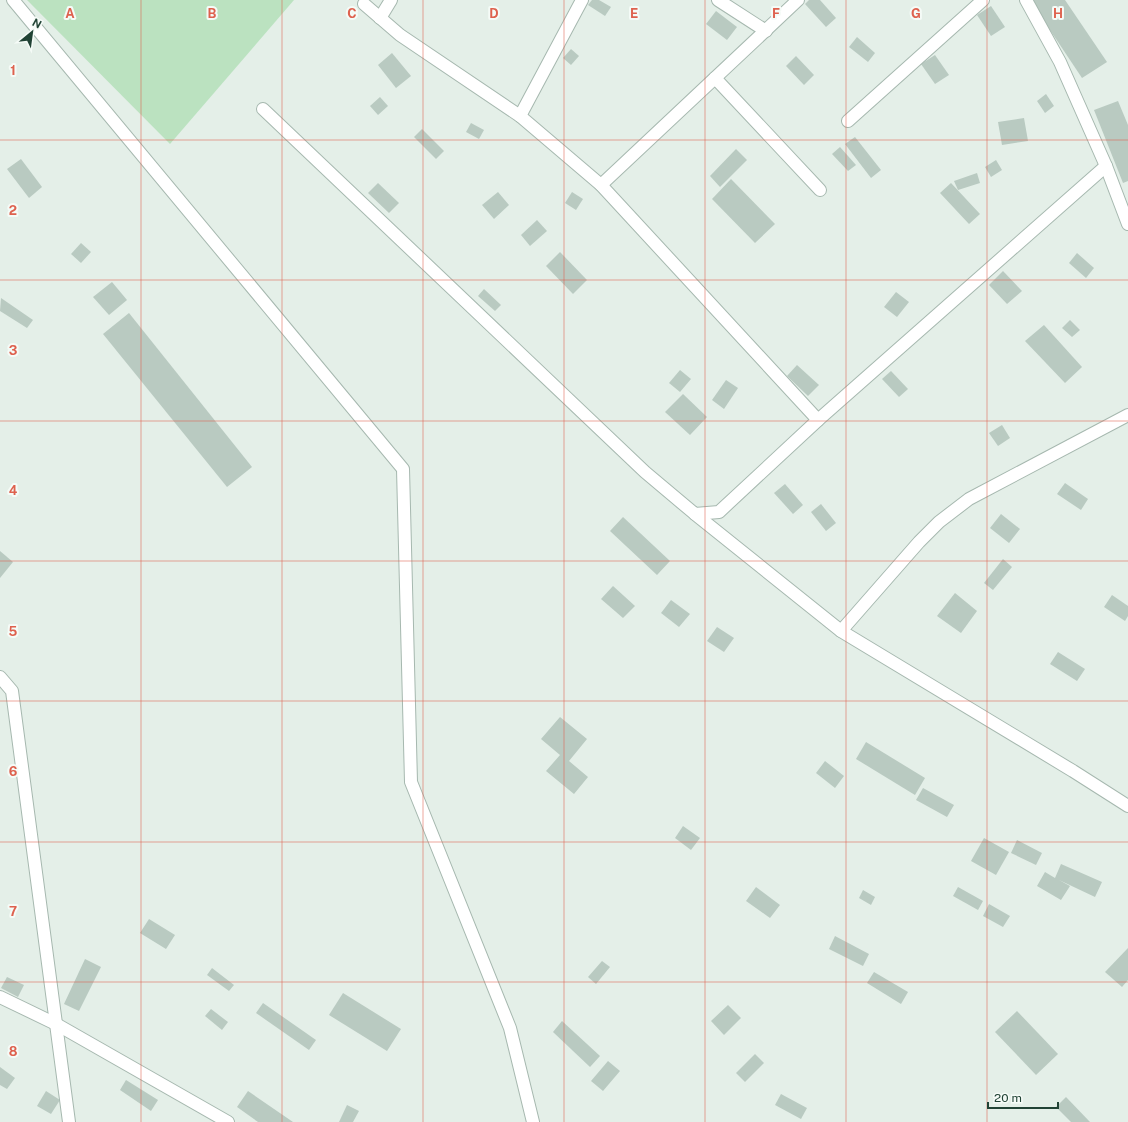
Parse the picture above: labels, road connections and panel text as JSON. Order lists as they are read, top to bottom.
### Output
{
  "scale_bar": "20 m",
  "north": "top right",
  "grid": {
    "columns": [
      "A",
      "B",
      "C",
      "D",
      "E",
      "F",
      "G",
      "H"
    ],
    "rows": [
      "1",
      "2",
      "3",
      "4",
      "5",
      "6",
      "7",
      "8"
    ]
  }
}
